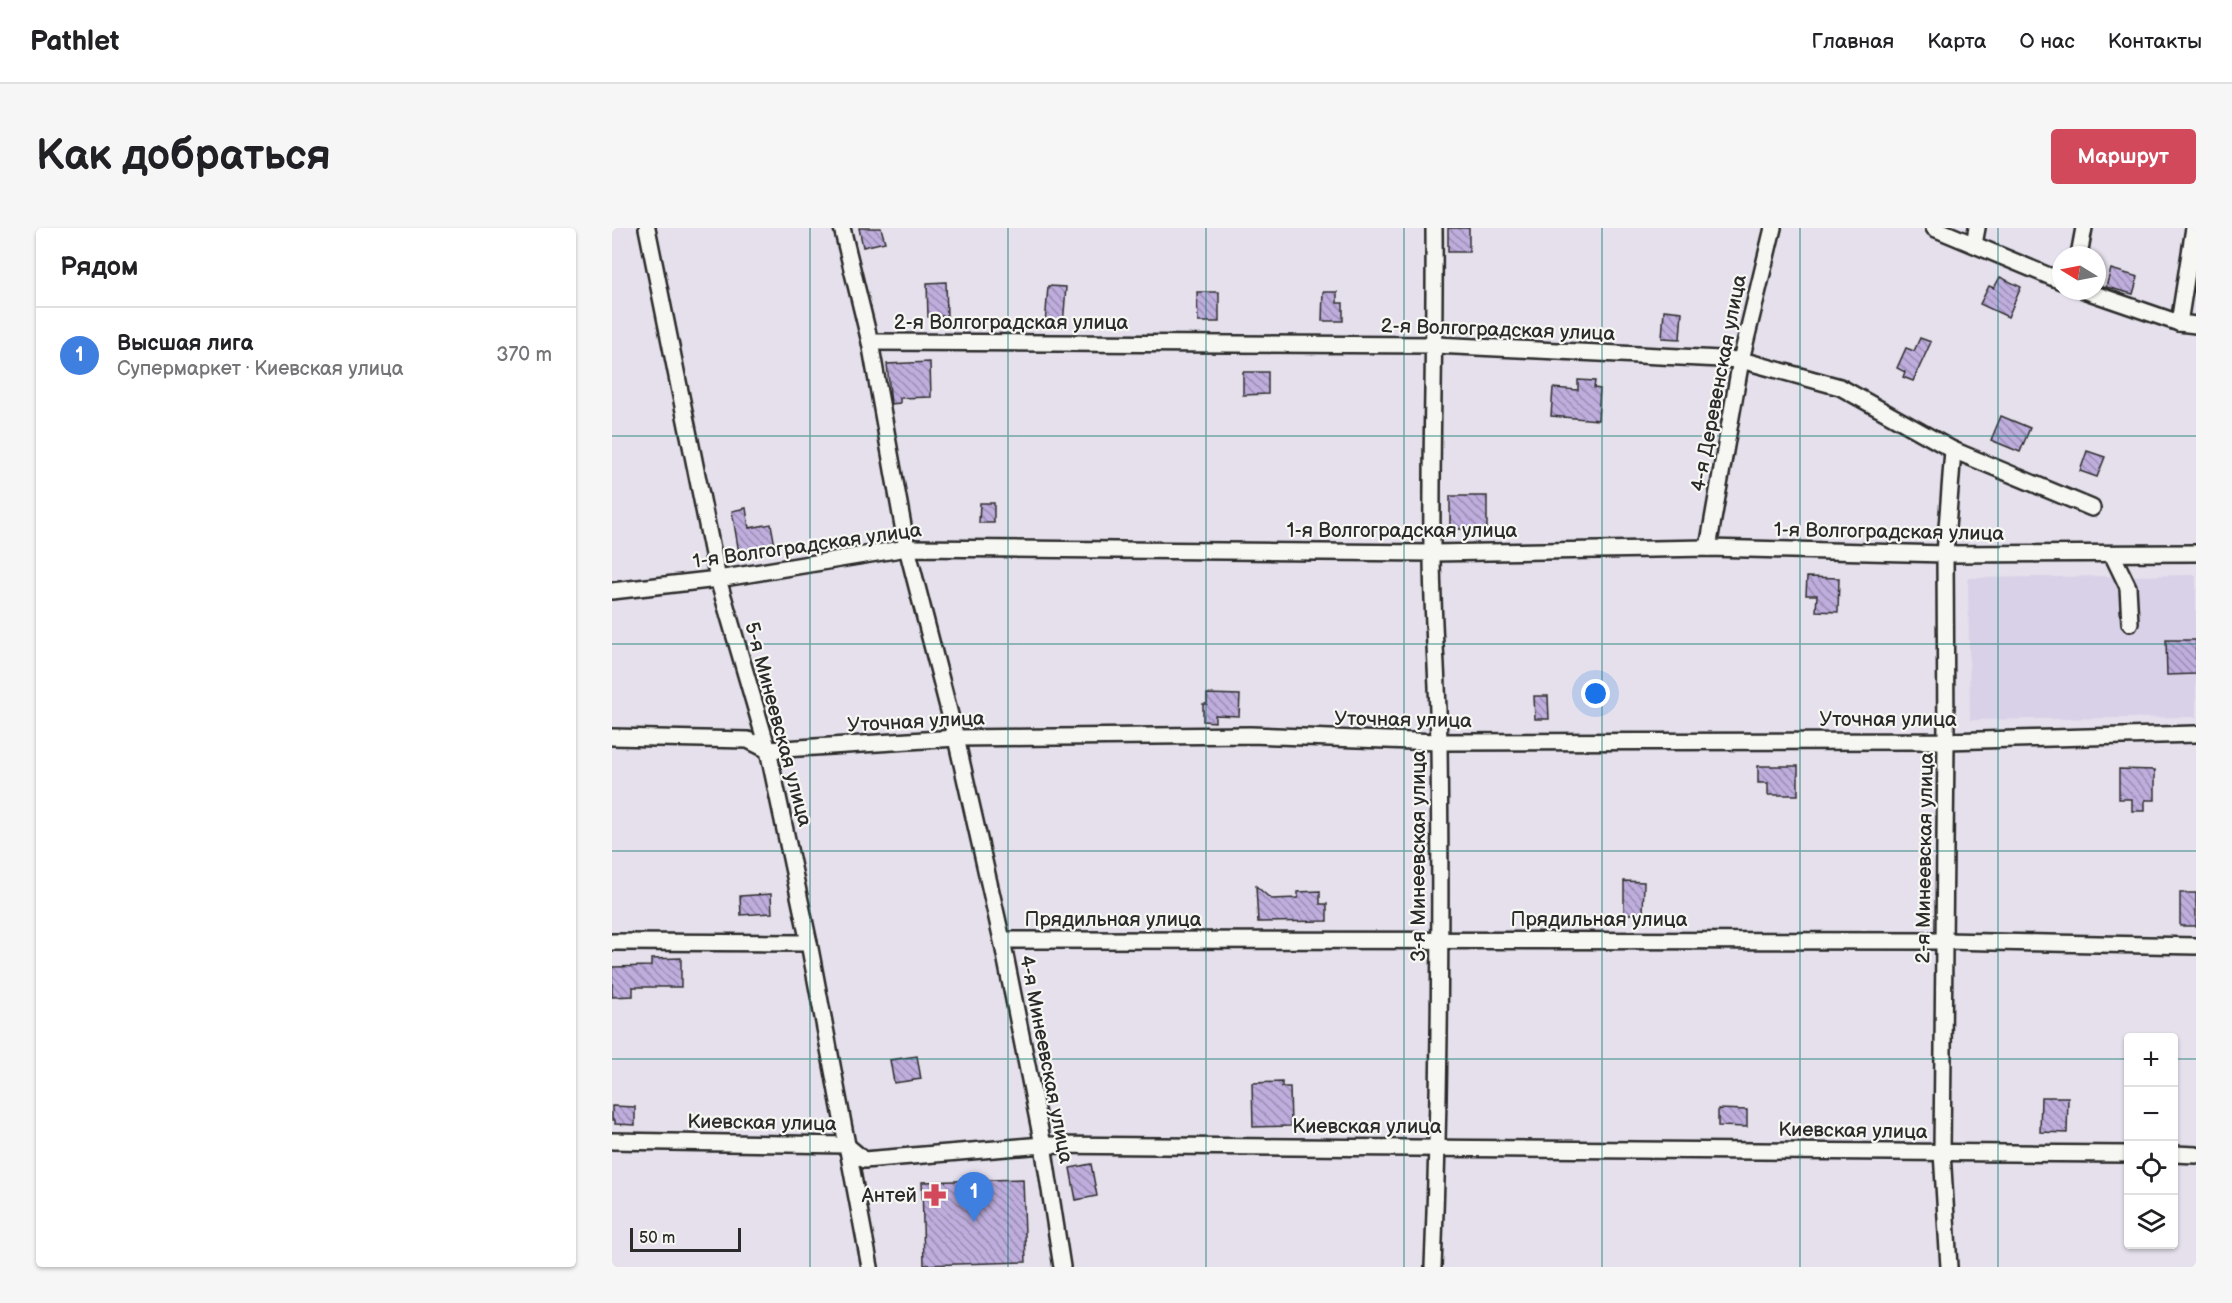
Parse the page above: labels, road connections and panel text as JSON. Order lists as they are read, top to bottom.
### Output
{
  "streets": {
    "street": [
      "2-я Волгоградская улица",
      "4-я Деревенская улица",
      "1-я Волгоградская улица",
      "Уточная улица",
      "5-я Минеевская улица",
      "3-я Минеевская улица",
      "2-я Минеевская улица",
      "Прядильная улица",
      "4-я Минеевская улица",
      "Киевская улица"
    ]
  },
  "crossings": [
    ["2-я Волгоградская улица", "4-я Деревенская улица"],
    ["2-я Волгоградская улица", "3-я Минеевская улица"],
    ["2-я Волгоградская улица", "2-я Минеевская улица"],
    ["2-я Волгоградская улица", "4-я Минеевская улица"],
    ["4-я Деревенская улица", "1-я Волгоградская улица"],
    ["1-я Волгоградская улица", "5-я Минеевская улица"],
    ["1-я Волгоградская улица", "3-я Минеевская улица"],
    ["1-я Волгоградская улица", "2-я Минеевская улица"],
    ["1-я Волгоградская улица", "4-я Минеевская улица"],
    ["Уточная улица", "5-я Минеевская улица"],
    ["Уточная улица", "3-я Минеевская улица"],
    ["Уточная улица", "2-я Минеевская улица"],
    ["Уточная улица", "4-я Минеевская улица"],
    ["5-я Минеевская улица", "Киевская улица"],
    ["3-я Минеевская улица", "Прядильная улица"],
    ["3-я Минеевская улица", "Киевская улица"],
    ["2-я Минеевская улица", "Прядильная улица"],
    ["2-я Минеевская улица", "Киевская улица"],
    ["Прядильная улица", "4-я Минеевская улица"],
    ["4-я Минеевская улица", "Киевская улица"]
  ],
  "places": {
    "pharmacy": ["Антей"]
  },
  "scale_bar": "50 m",
  "north": "left",
  "page": {
    "header": "Pathlet",
    "nav": [
      "Главная",
      "Карта",
      "О нас",
      "Контакты"
    ],
    "buttons": "Маршрут",
    "title": "Как добраться",
    "heading": "Рядом",
    "list": [
      {
        "mark": "1",
        "name": "Высшая лига",
        "note": "Супермаркет · Киевская улица",
        "value": "370 m"
      }
    ],
    "map_buttons": ["+", "−"],
    "pins": "1",
    "scale": "50 m"
  }
}
